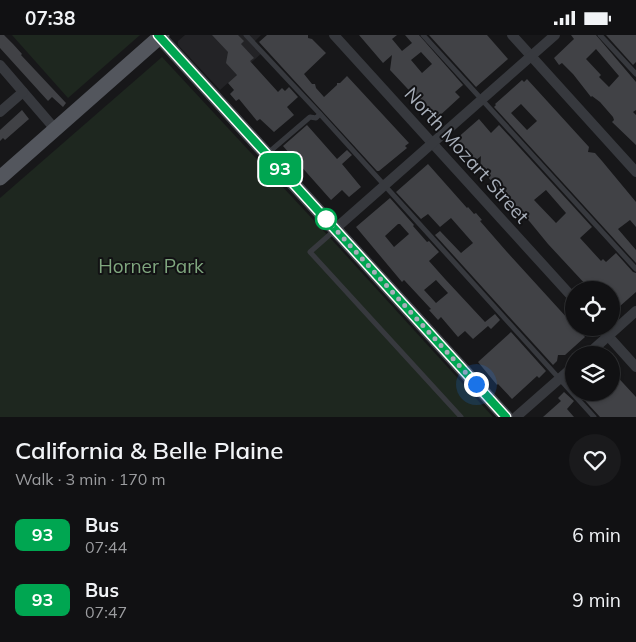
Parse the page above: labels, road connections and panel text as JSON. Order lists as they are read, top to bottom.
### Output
{
  "streets": {
    "street": ["North Mozart Street"]
  },
  "parks": ["Horner Park"],
  "lines": ["bus line 93"],
  "page": {
    "status": "07:38",
    "on_map": "93",
    "heading": ["California & Belle Plaine", "Walk · 3 min · 170 m"],
    "list": [
      {
        "mark": "93",
        "name": "Bus",
        "note": "07:44",
        "value": "6 min"
      },
      {
        "mark": "93",
        "name": "Bus",
        "note": "07:47",
        "value": "9 min"
      }
    ]
  }
}
